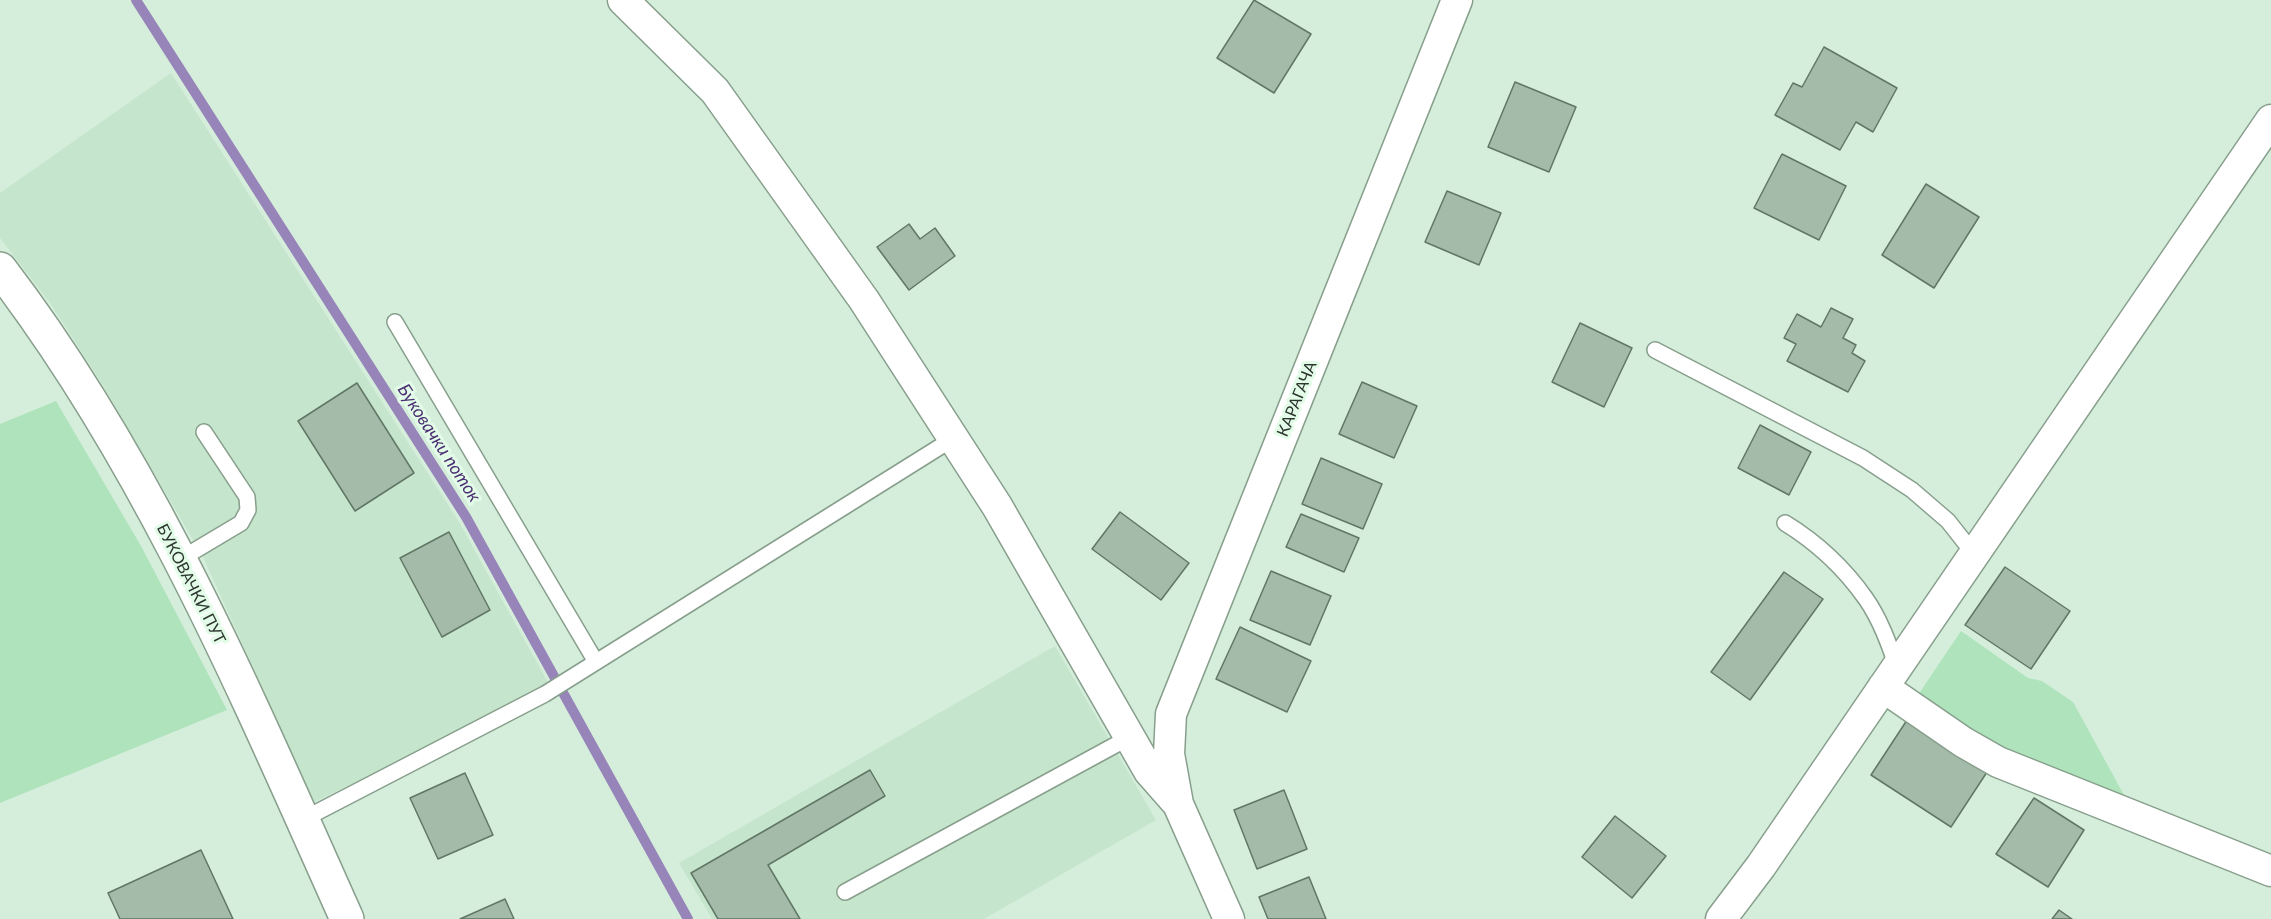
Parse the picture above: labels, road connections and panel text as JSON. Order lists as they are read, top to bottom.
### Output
{
  "streets": {
    "street": ["КАРАГАЧА", "БУКОВАЧКИ ПУТ"]
  },
  "water": ["Буковачки поток"]
}
